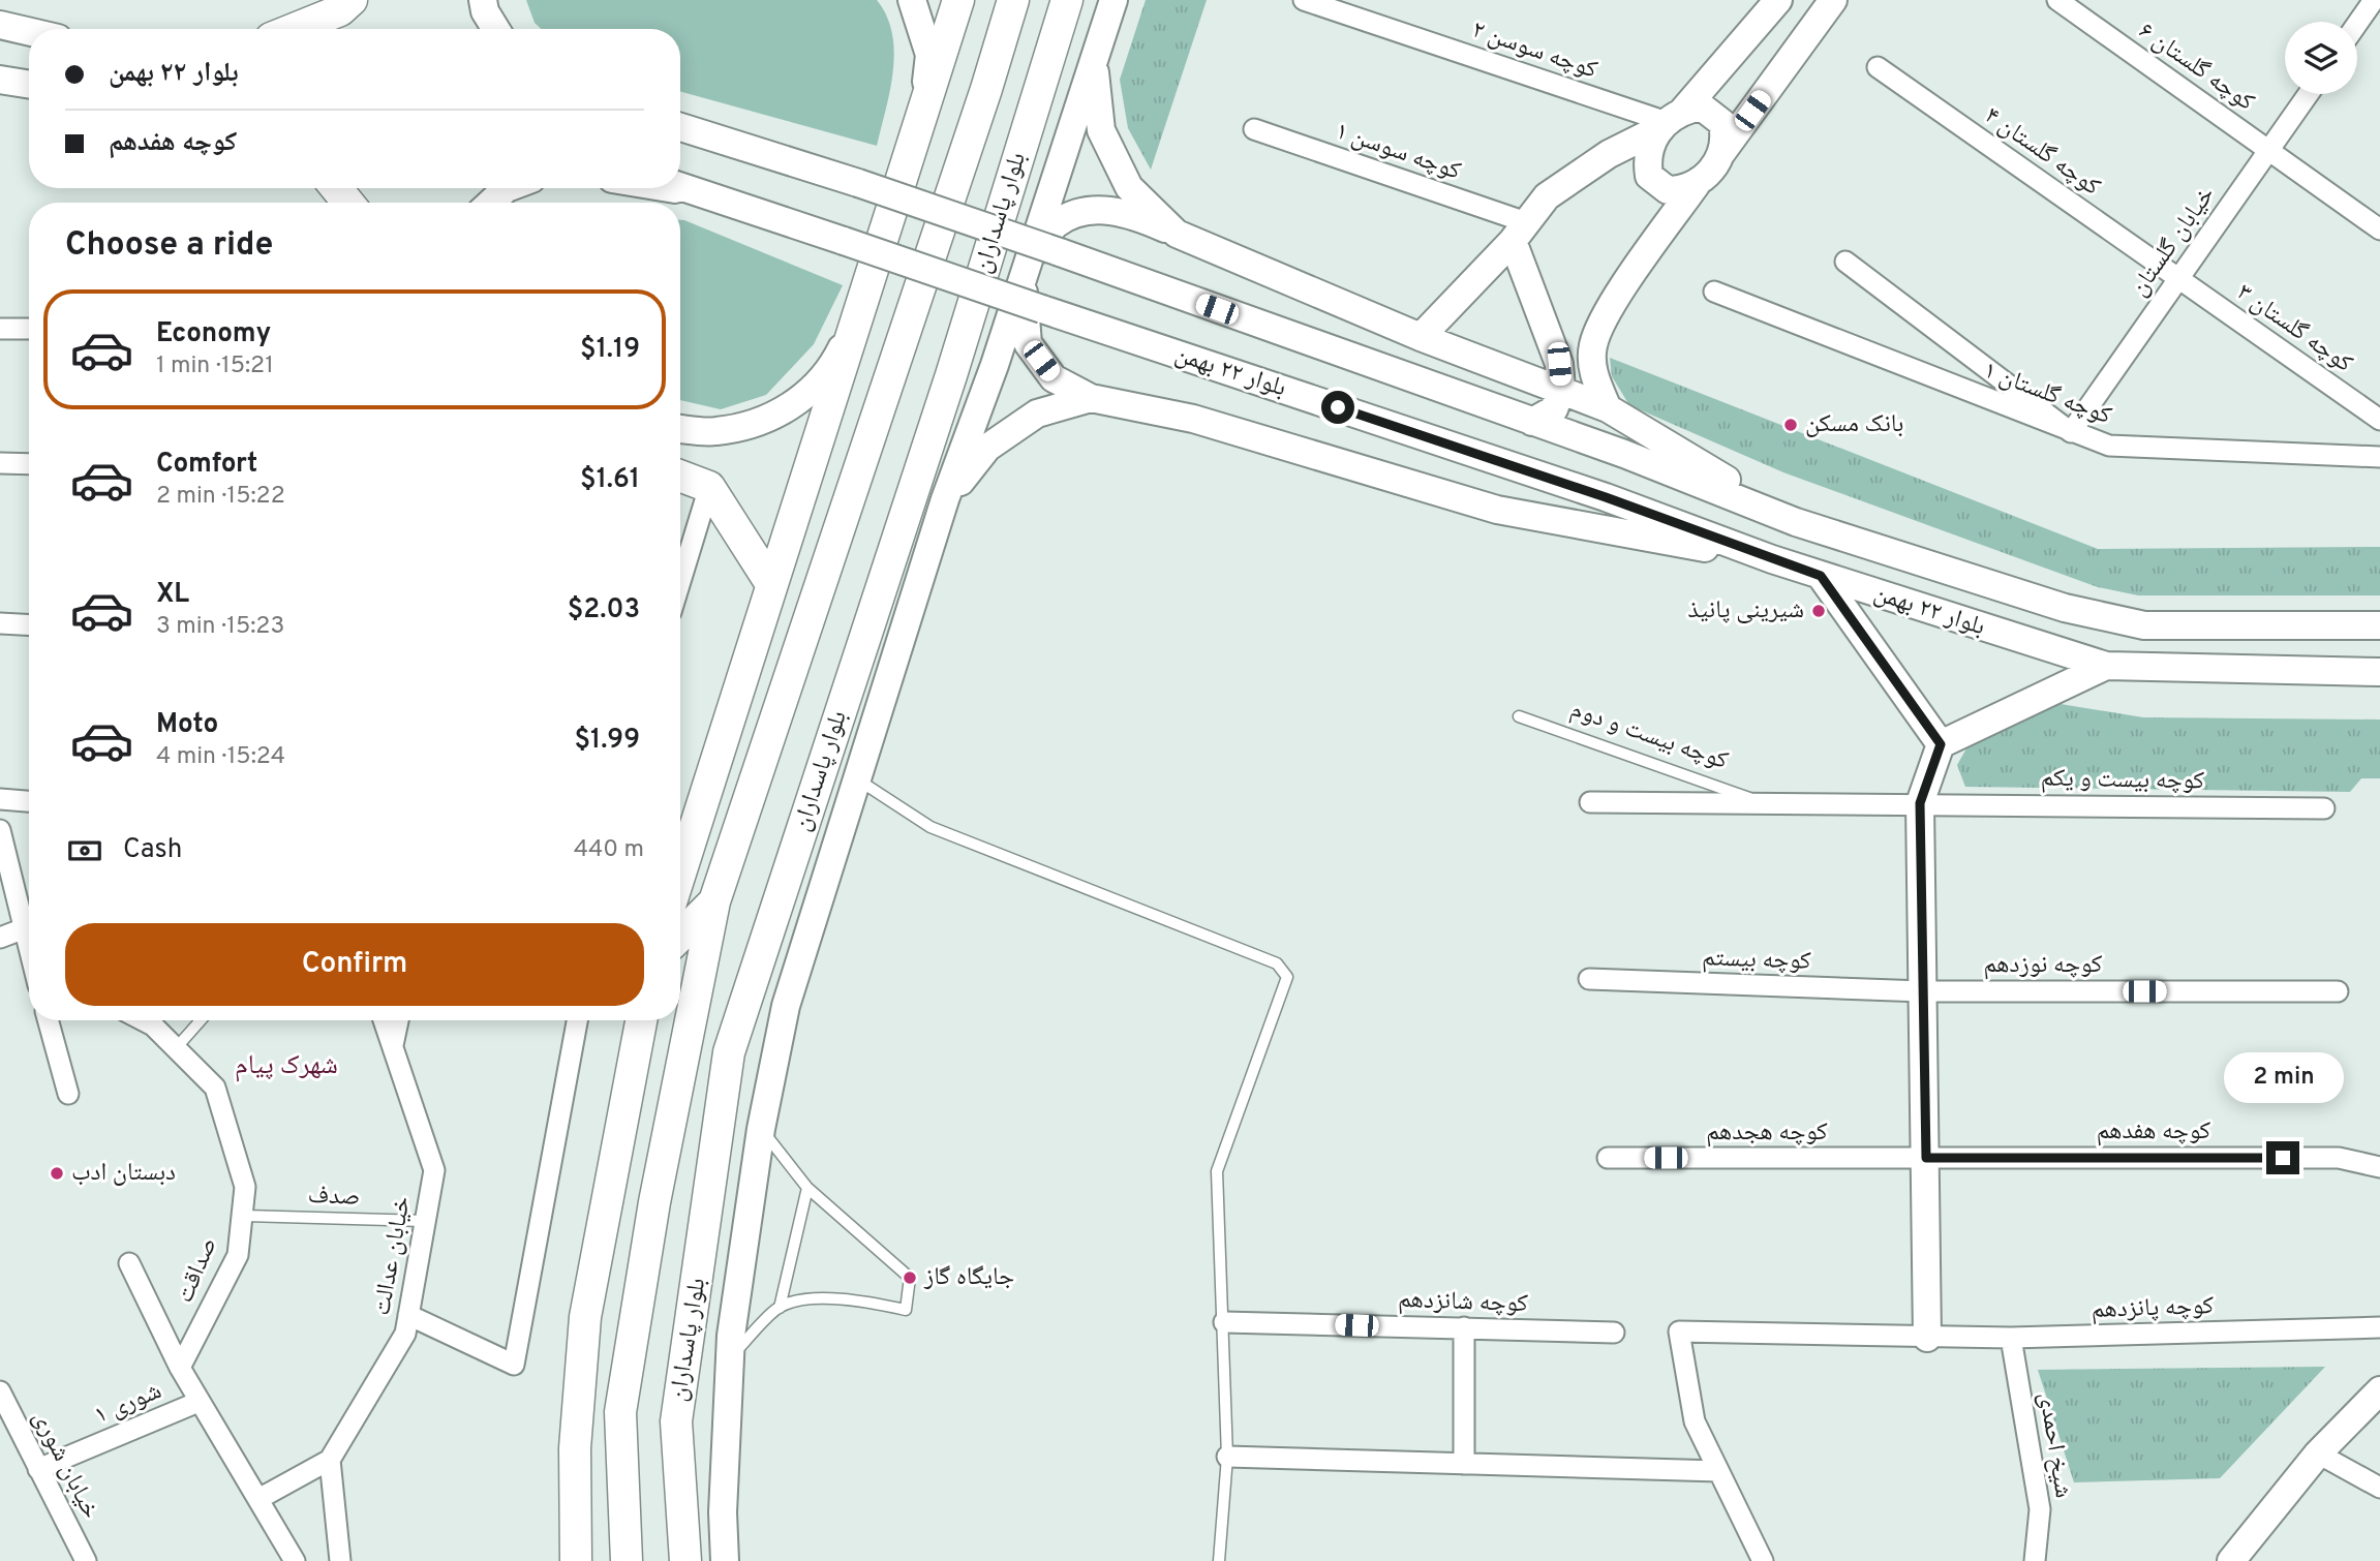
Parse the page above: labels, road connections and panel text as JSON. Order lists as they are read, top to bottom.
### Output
{
  "streets": {
    "main road": ["بلوار پاسداران", "بلوار ۲۲ بهمن"],
    "street": [
      "کوچه سوسن ۲",
      "کوچه گلستان ۶",
      "کوچه سوسن ۱",
      "کوچه گلستان ۴",
      "خیابان گلستان",
      "کوچه گلستان ۳",
      "کوچه گلستان ۱",
      "کوچه بیست و دوم",
      "کوچه بیست و یکم",
      "کوچه بیستم",
      "کوچه نوزدهم",
      "کوچه هفدهم",
      "کوچه هجدهم",
      "خیابان عدالت",
      "صداقت",
      "کوچه شانزدهم",
      "کوچه پانزدهم",
      "شوری ۱",
      "شیخ احمدی",
      "خیابان شوری"
    ],
    "lane": ["صدف"]
  },
  "crossings": [
    ["کوچه گلستان ۶", "خیابان گلستان"],
    ["کوچه گلستان ۴", "خیابان گلستان"],
    ["کوچه گلستان ۴", "کوچه گلستان ۳"],
    ["خیابان گلستان", "کوچه گلستان ۳"],
    ["خیابان گلستان", "کوچه گلستان ۱"],
    ["کوچه بیست و دوم", "کوچه بیست و یکم"],
    ["کوچه بیستم", "کوچه نوزدهم"],
    ["کوچه هفدهم", "کوچه هجدهم"],
    ["صدف", "خیابان عدالت"],
    ["صدف", "صداقت"],
    ["کوچه پانزدهم", "شیخ احمدی"],
    ["شوری ۱", "خیابان شوری"]
  ],
  "districts": ["شهرک پیام"],
  "places": [
    "بانک مسکن",
    "شیرینی پانیذ",
    "دبستان ادب",
    "جایگاه گاز"
  ],
  "page": {
    "banner": ["بلوار ۲۲ بهمن", "کوچه هفدهم"],
    "heading": "Choose a ride",
    "list": [
      {
        "name": "Economy",
        "note": "1 min · 15:21",
        "value": "$1.19"
      },
      {
        "name": "Comfort",
        "note": "2 min · 15:22",
        "value": "$1.61"
      },
      {
        "name": "XL",
        "note": "3 min · 15:23",
        "value": "$2.03"
      },
      {
        "name": "Moto",
        "note": "4 min · 15:24",
        "value": "$1.99"
      }
    ],
    "pay": ["Cash", "440 m"],
    "buttons": "Confirm",
    "bubble": "2 min"
  }
}
